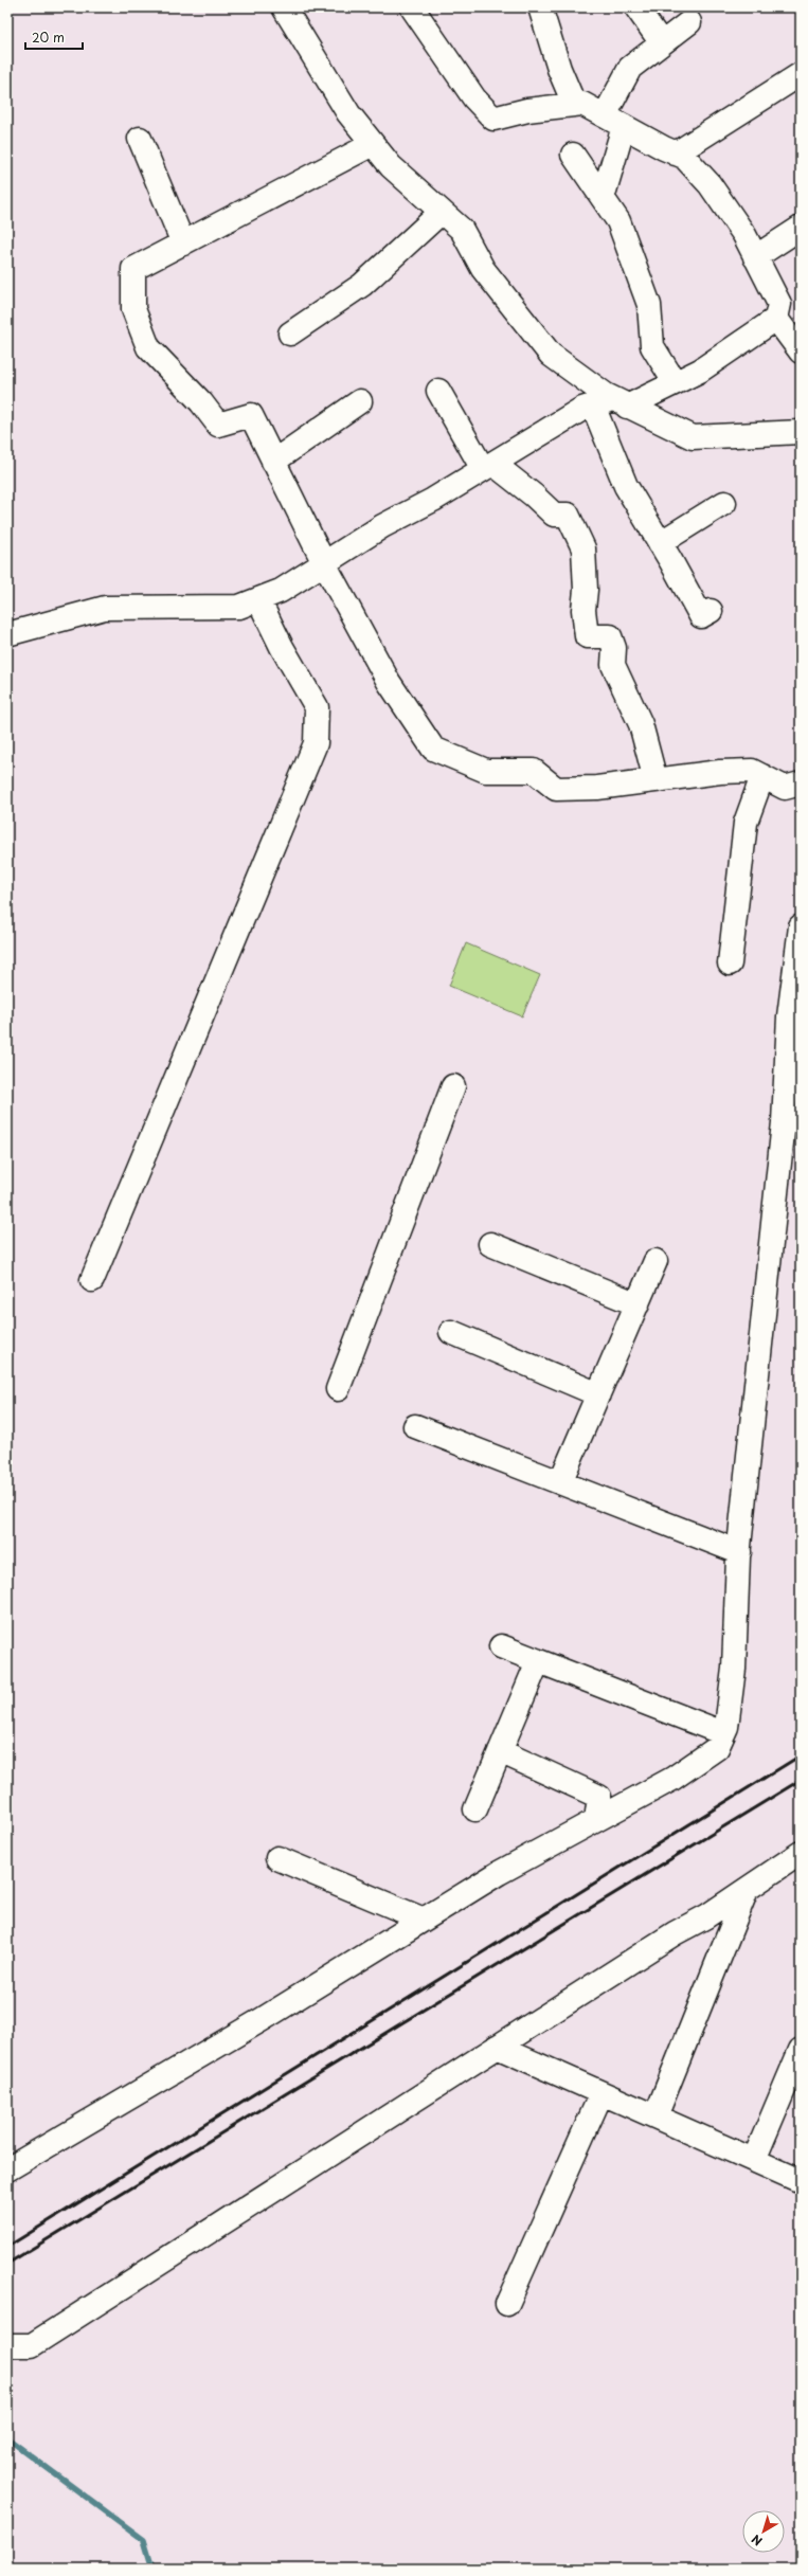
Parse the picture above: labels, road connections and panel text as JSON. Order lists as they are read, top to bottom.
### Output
{
  "scale_bar": "20 m",
  "north": "bottom left"
}
